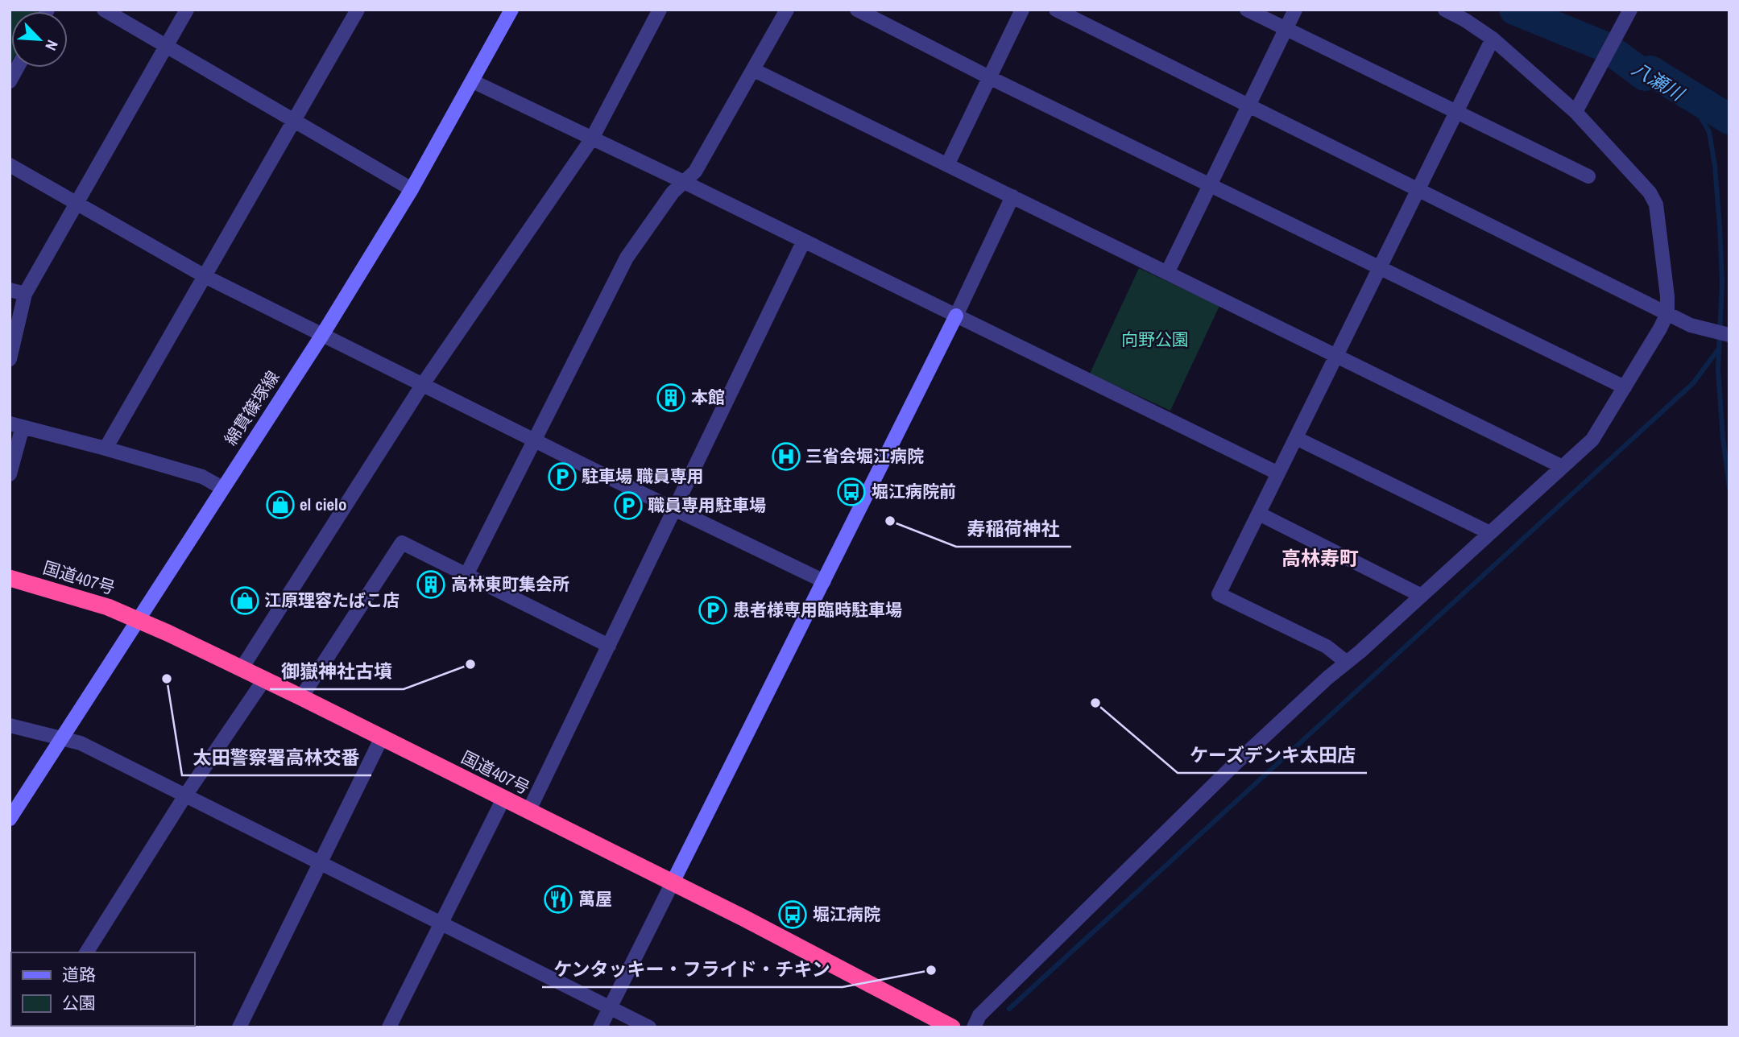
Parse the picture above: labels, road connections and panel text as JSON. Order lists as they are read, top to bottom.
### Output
{
  "streets": {
    "highway": ["国道407号"],
    "main road": ["綿貫篠塚線"]
  },
  "crossings": [
    ["綿貫篠塚線", "国道407号"]
  ],
  "districts": ["高林寿町"],
  "water": ["八瀬川"],
  "parks": ["向野公園"],
  "places": {
    "building": ["本館", "高林東町集会所"],
    "hospital": ["三省会堀江病院"],
    "parking": ["駐車場 職員専用", "職員専用駐車場", "患者様専用臨時駐車場"],
    "bus stop": ["堀江病院前", "堀江病院"],
    "shop": ["el cielo", "江原理容たばこ店"],
    "other": [
      "寿稲荷神社",
      "御嶽神社古墳",
      "太田警察署高林交番",
      "ケーズデンキ太田店",
      "ケンタッキー・フライド・チキン"
    ],
    "restaurant": ["萬屋"]
  },
  "legend": ["道路", "公園"],
  "north": "bottom right"
}
